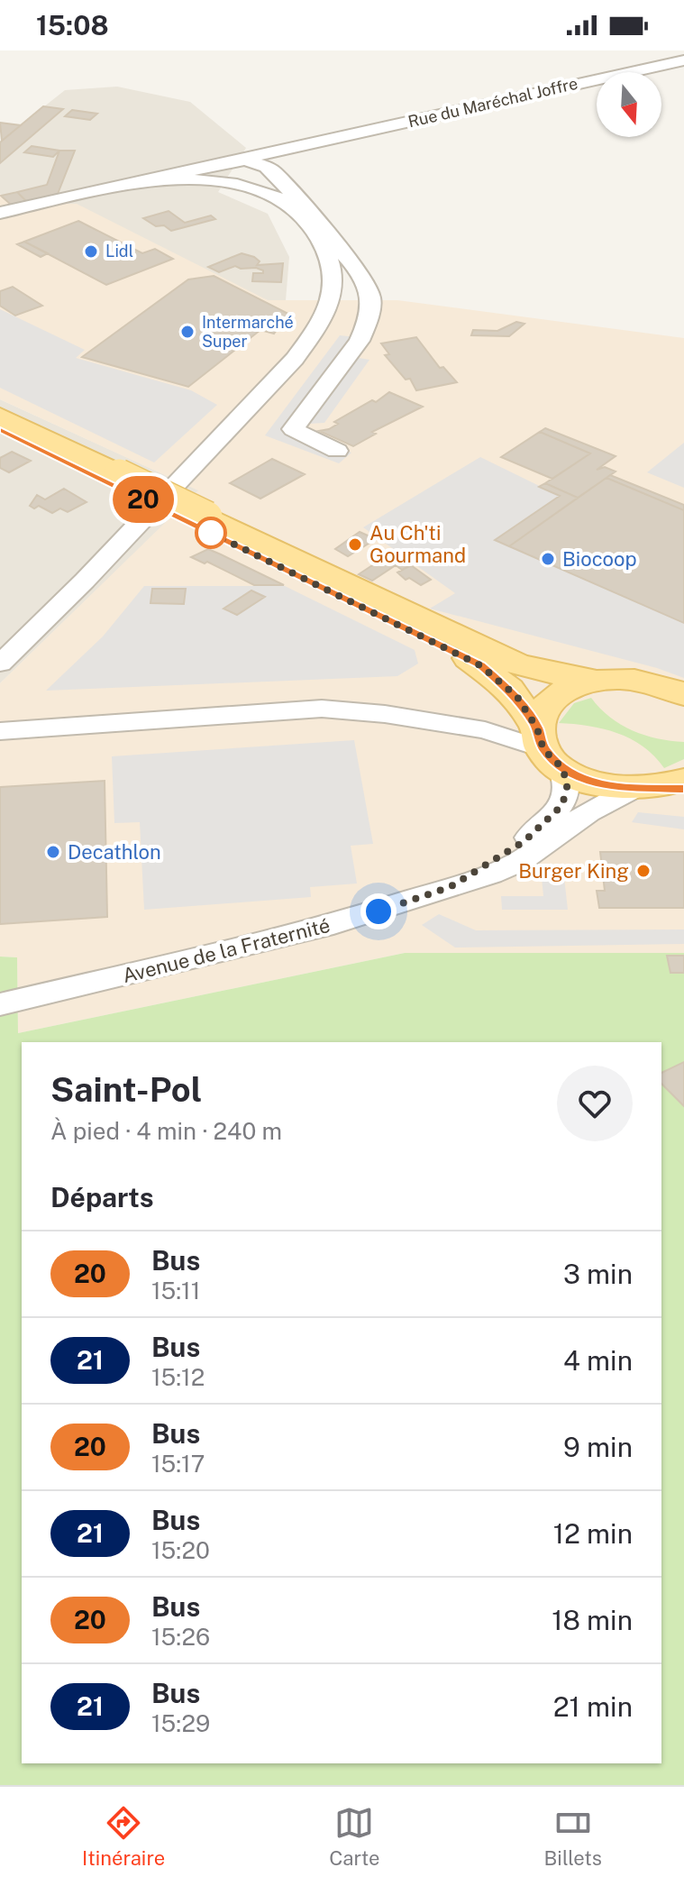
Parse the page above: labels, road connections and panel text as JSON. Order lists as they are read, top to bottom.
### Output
{
  "streets": {
    "street": ["Rue du Maréchal Joffre", "Avenue de la Fraternité"]
  },
  "places": [
    "Lidl",
    "Intermarché Super",
    "Au Ch'ti Gourmand",
    "Biocoop",
    "Decathlon",
    "Burger King"
  ],
  "lines": ["bus line 20"],
  "north": "bottom",
  "page": {
    "status": "15:08",
    "on_map": "20",
    "heading": [
      ["Saint-Pol", "À pied · 4 min · 240 m"],
      "Départs"
    ],
    "list": [
      {
        "mark": "20",
        "name": "Bus",
        "note": "15:11",
        "value": "3 min"
      },
      {
        "mark": "21",
        "name": "Bus",
        "note": "15:12",
        "value": "4 min"
      },
      {
        "mark": "20",
        "name": "Bus",
        "note": "15:17",
        "value": "9 min"
      },
      {
        "mark": "21",
        "name": "Bus",
        "note": "15:20",
        "value": "12 min"
      },
      {
        "mark": "20",
        "name": "Bus",
        "note": "15:26",
        "value": "18 min"
      },
      {
        "mark": "21",
        "name": "Bus",
        "note": "15:29",
        "value": "21 min"
      }
    ],
    "tabs": ["Itinéraire", "Carte", "Billets"]
  }
}
